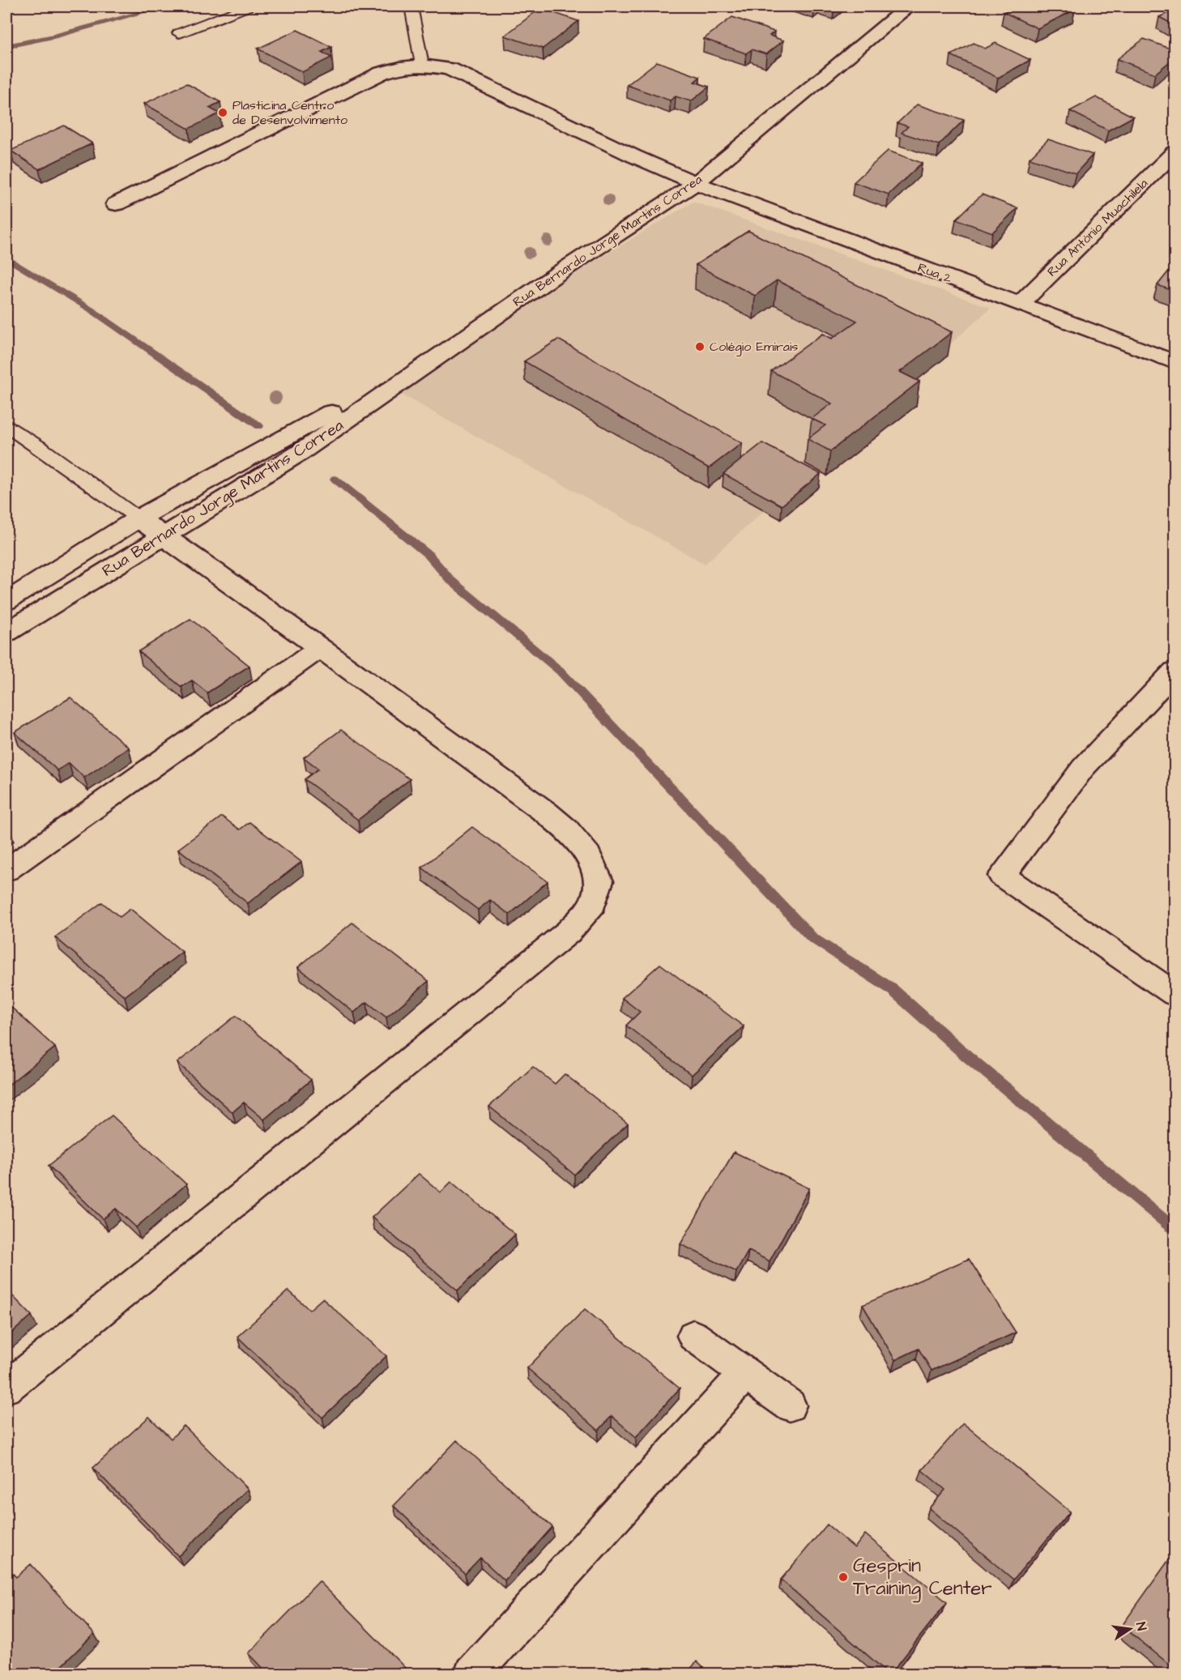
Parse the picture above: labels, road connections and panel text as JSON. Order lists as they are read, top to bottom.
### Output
{
  "streets": {
    "street": ["Rua António Muachilela", "Rua Bernardo Jorge Martins Correa", "Rua 2"]
  },
  "crossings": [
    ["Rua António Muachilela", "Rua 2"],
    ["Rua Bernardo Jorge Martins Correa", "Rua 2"]
  ],
  "places": ["Plasticina Centro de Desenvolvimento", "Colégio Emirais", "Gesprin Training Center"],
  "north": "right"
}
